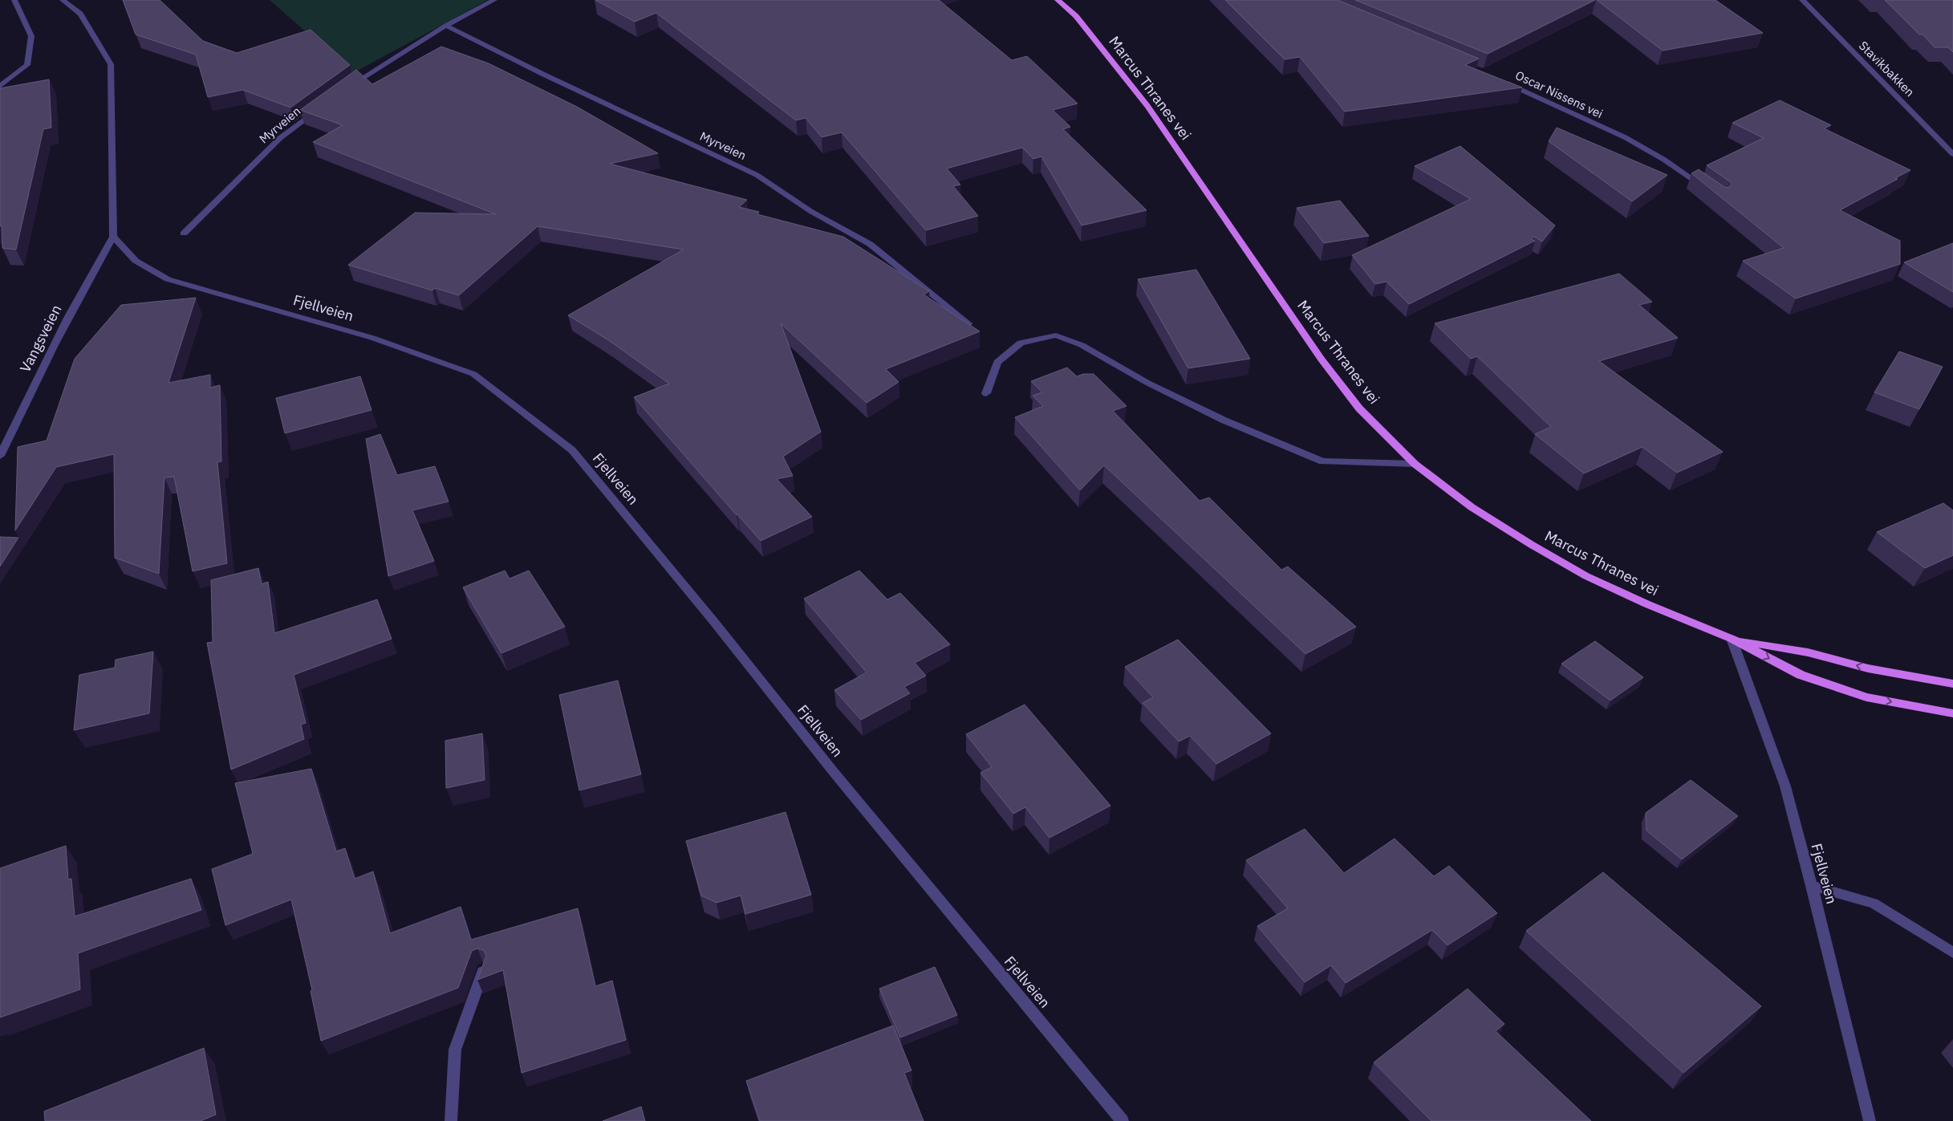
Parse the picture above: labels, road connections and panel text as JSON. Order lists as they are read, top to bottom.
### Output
{
  "streets": {
    "main road": ["Marcus Thranes vei"],
    "street": [
      "Stavikbakken",
      "Oscar Nissens vei",
      "Myrveien",
      "Fjellveien",
      "Vangsveien"
    ]
  },
  "crossings": [
    ["Marcus Thranes vei", "Fjellveien"],
    ["Fjellveien", "Vangsveien"]
  ]
}
